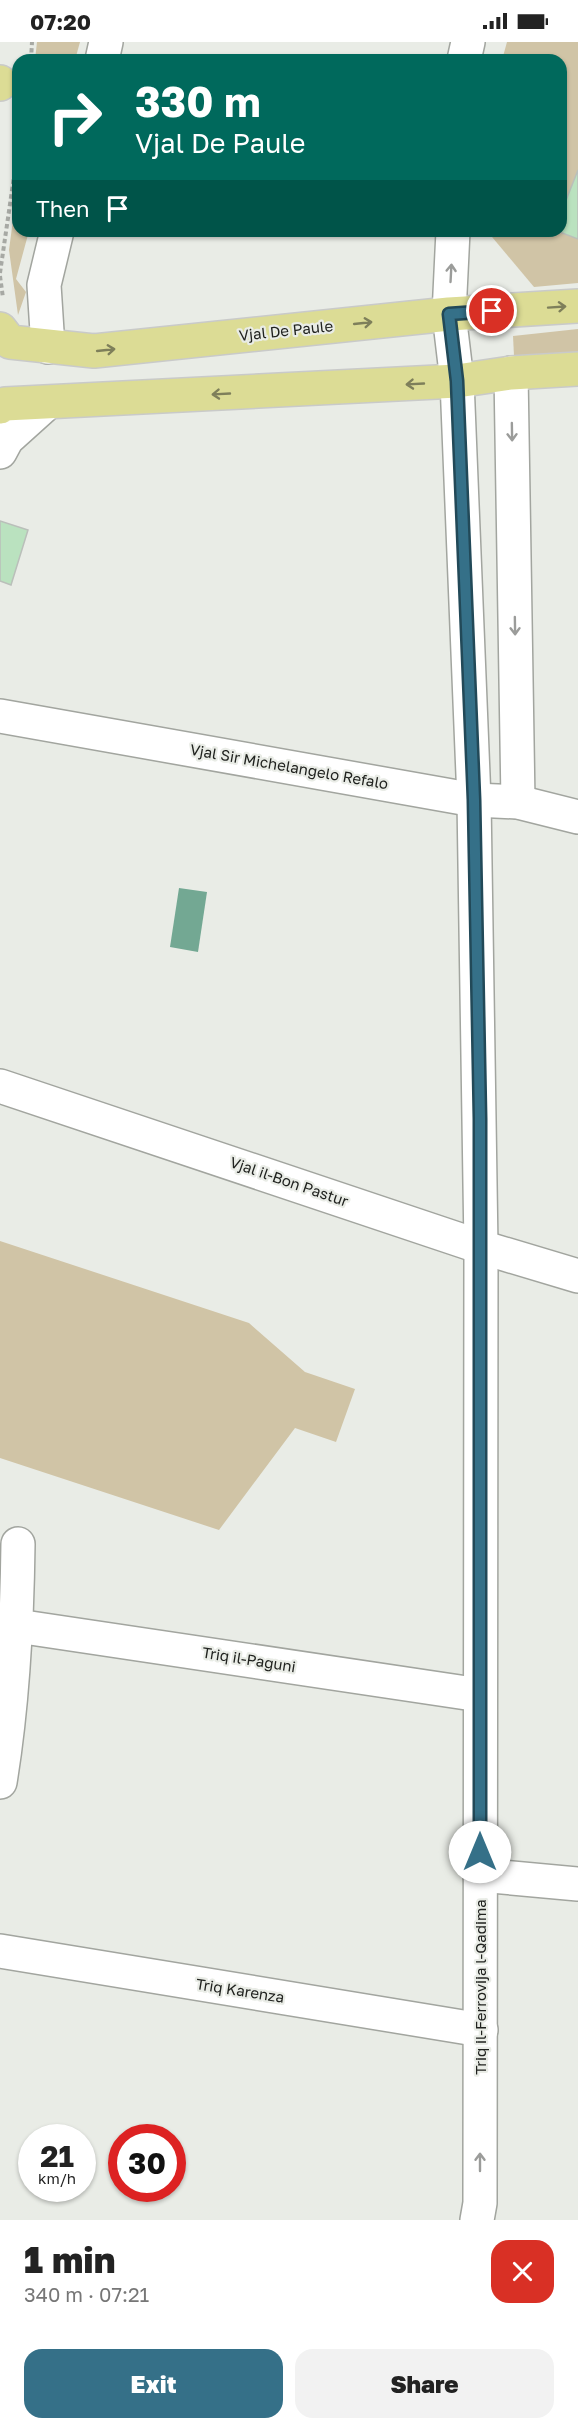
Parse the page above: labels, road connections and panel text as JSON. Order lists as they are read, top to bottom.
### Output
{
  "streets": {
    "main road": ["Vjal De Paule"],
    "street": [
      "Vjal Sir Michelangelo Refalo",
      "Vjal il-Bon Pastur",
      "Triq il-Paguni",
      "Triq il-Ferrovija l-Qadima",
      "Triq Karenza"
    ]
  },
  "crossings": [
    ["Vjal De Paule", "Triq il-Ferrovija l-Qadima"],
    ["Vjal Sir Michelangelo Refalo", "Triq il-Ferrovija l-Qadima"],
    ["Vjal il-Bon Pastur", "Triq il-Ferrovija l-Qadima"],
    ["Triq il-Paguni", "Triq il-Ferrovija l-Qadima"],
    ["Triq il-Ferrovija l-Qadima", "Triq Karenza"]
  ],
  "page": {
    "status": "07:20",
    "turn": ["330 m", "Vjal De Paule"],
    "then": "Then",
    "speed": "21 km/h",
    "limit": "30",
    "heading": ["1 min", "340 m · 07:21"],
    "buttons": ["Exit", "Share"]
  }
}
